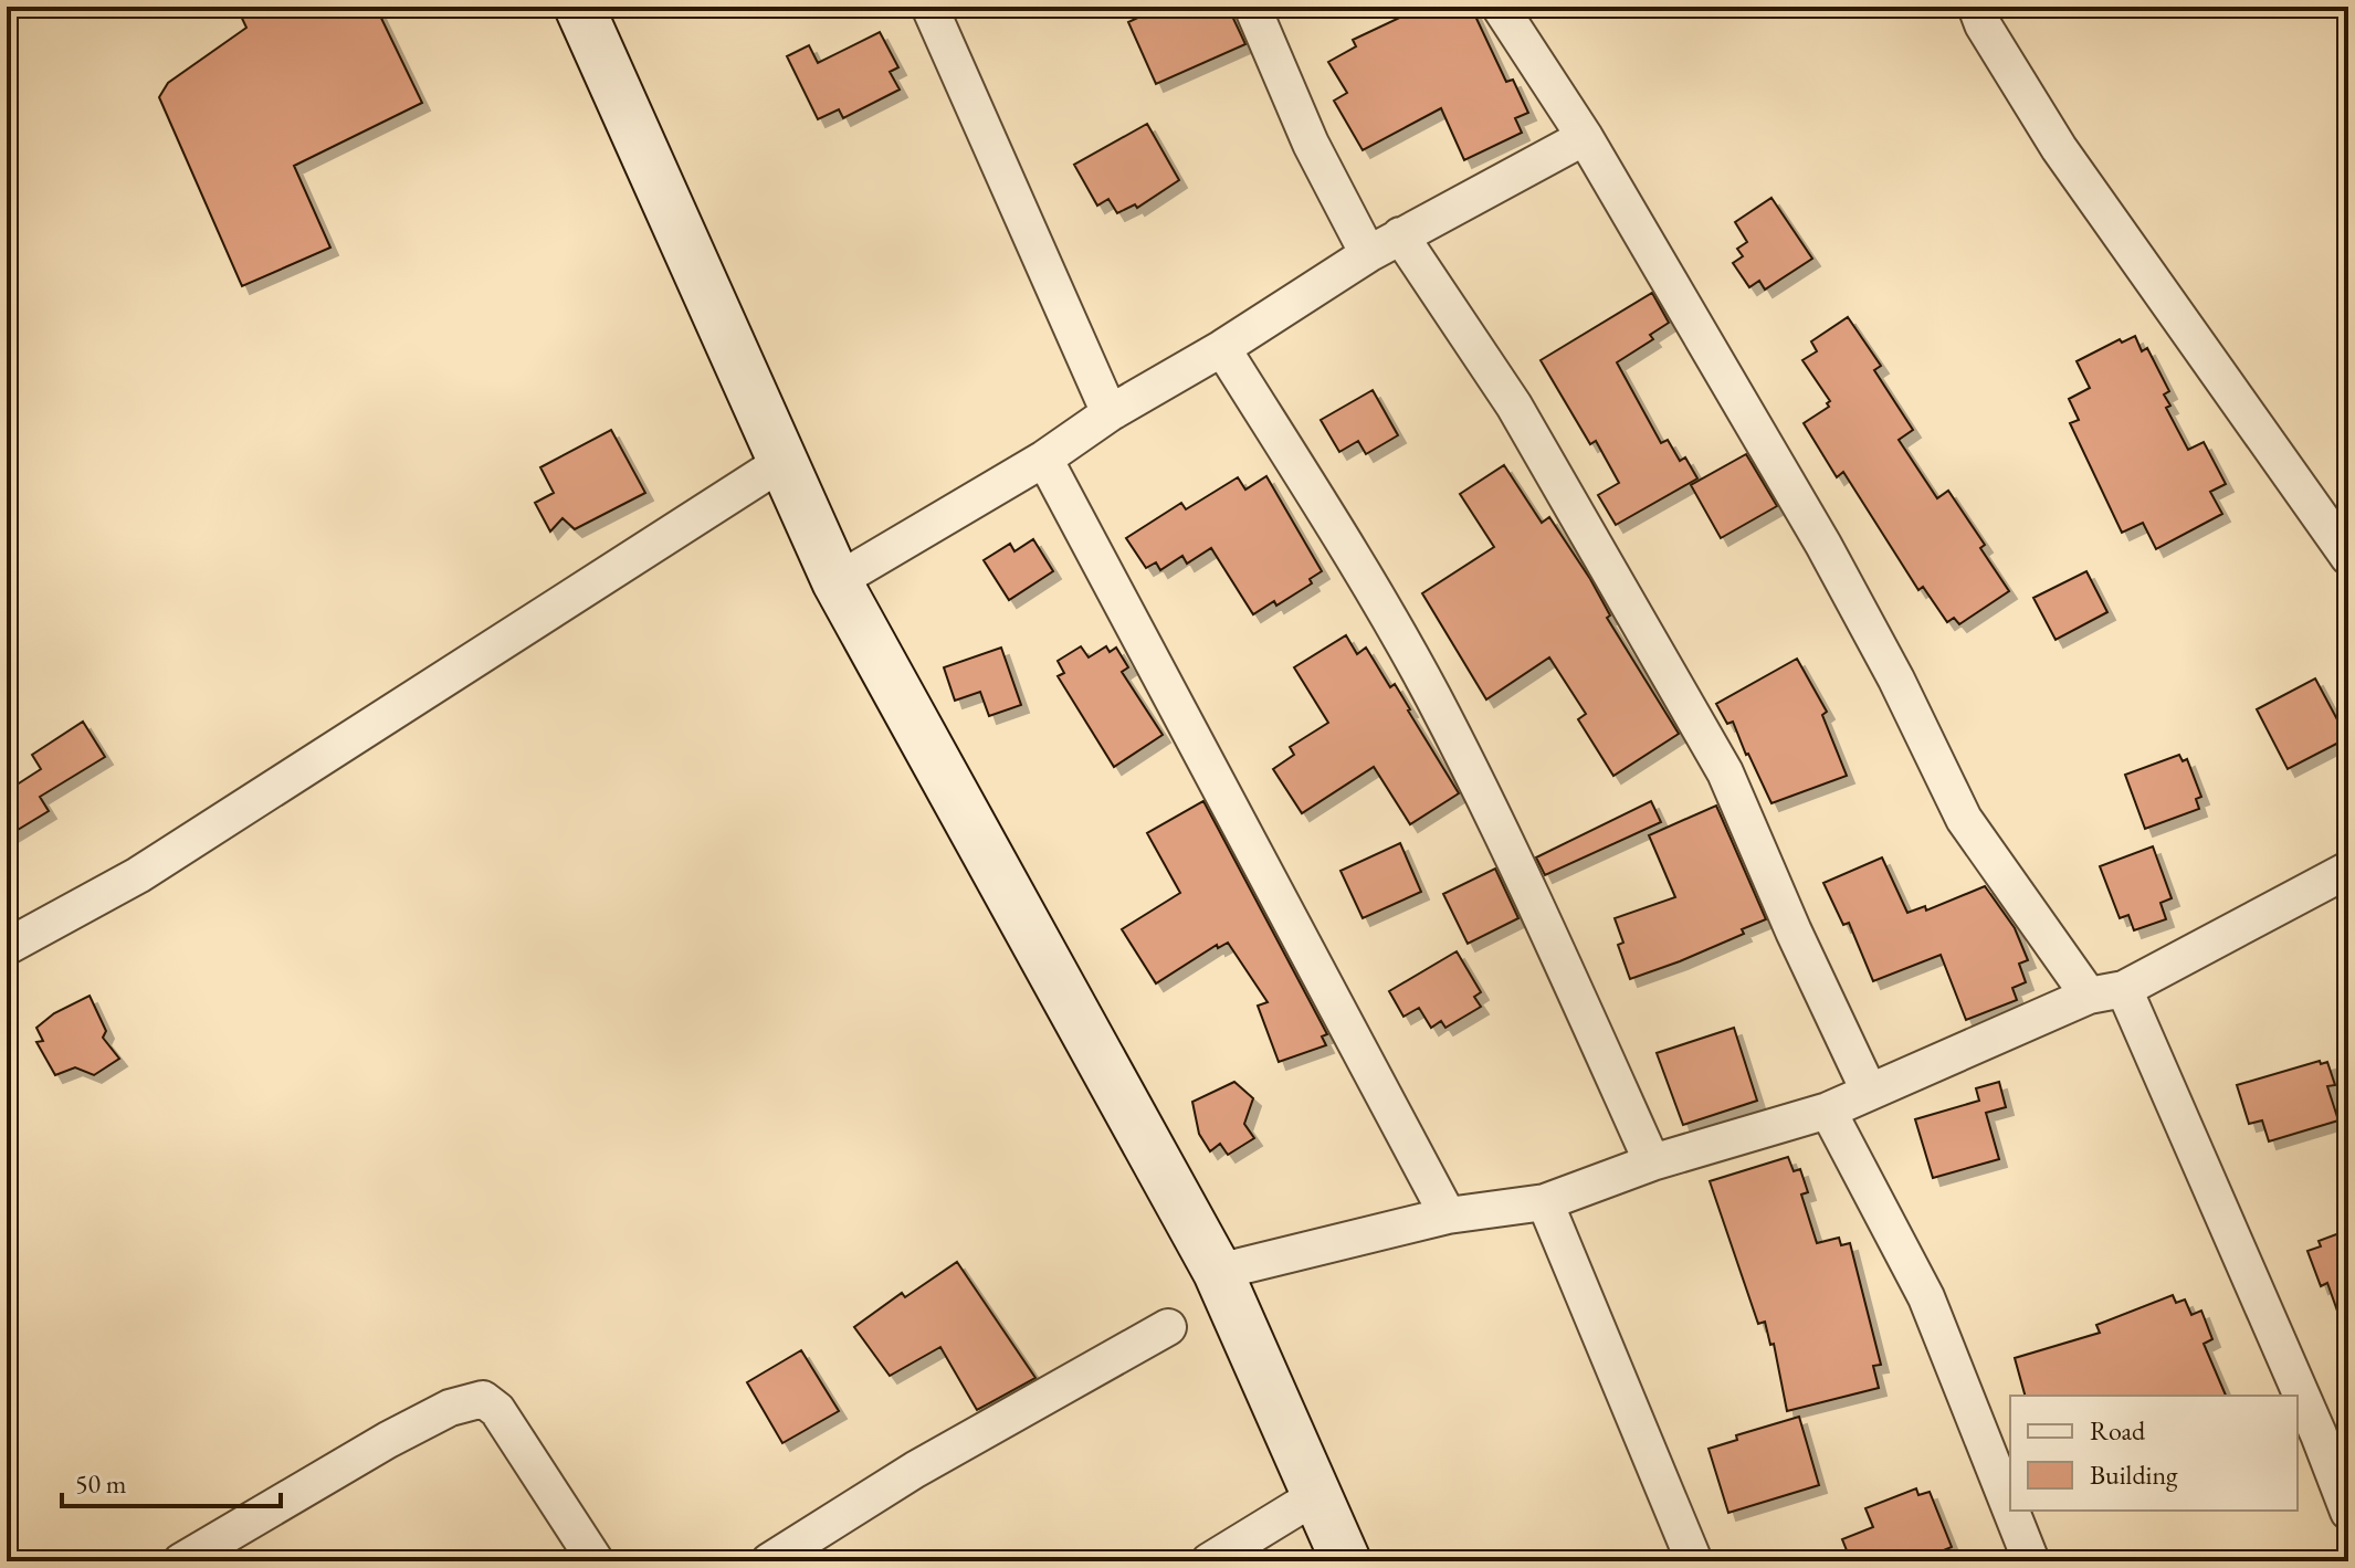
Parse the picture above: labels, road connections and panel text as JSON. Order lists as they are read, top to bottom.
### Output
{
  "legend": ["Road", "Building"],
  "scale_bar": "50 m"
}
